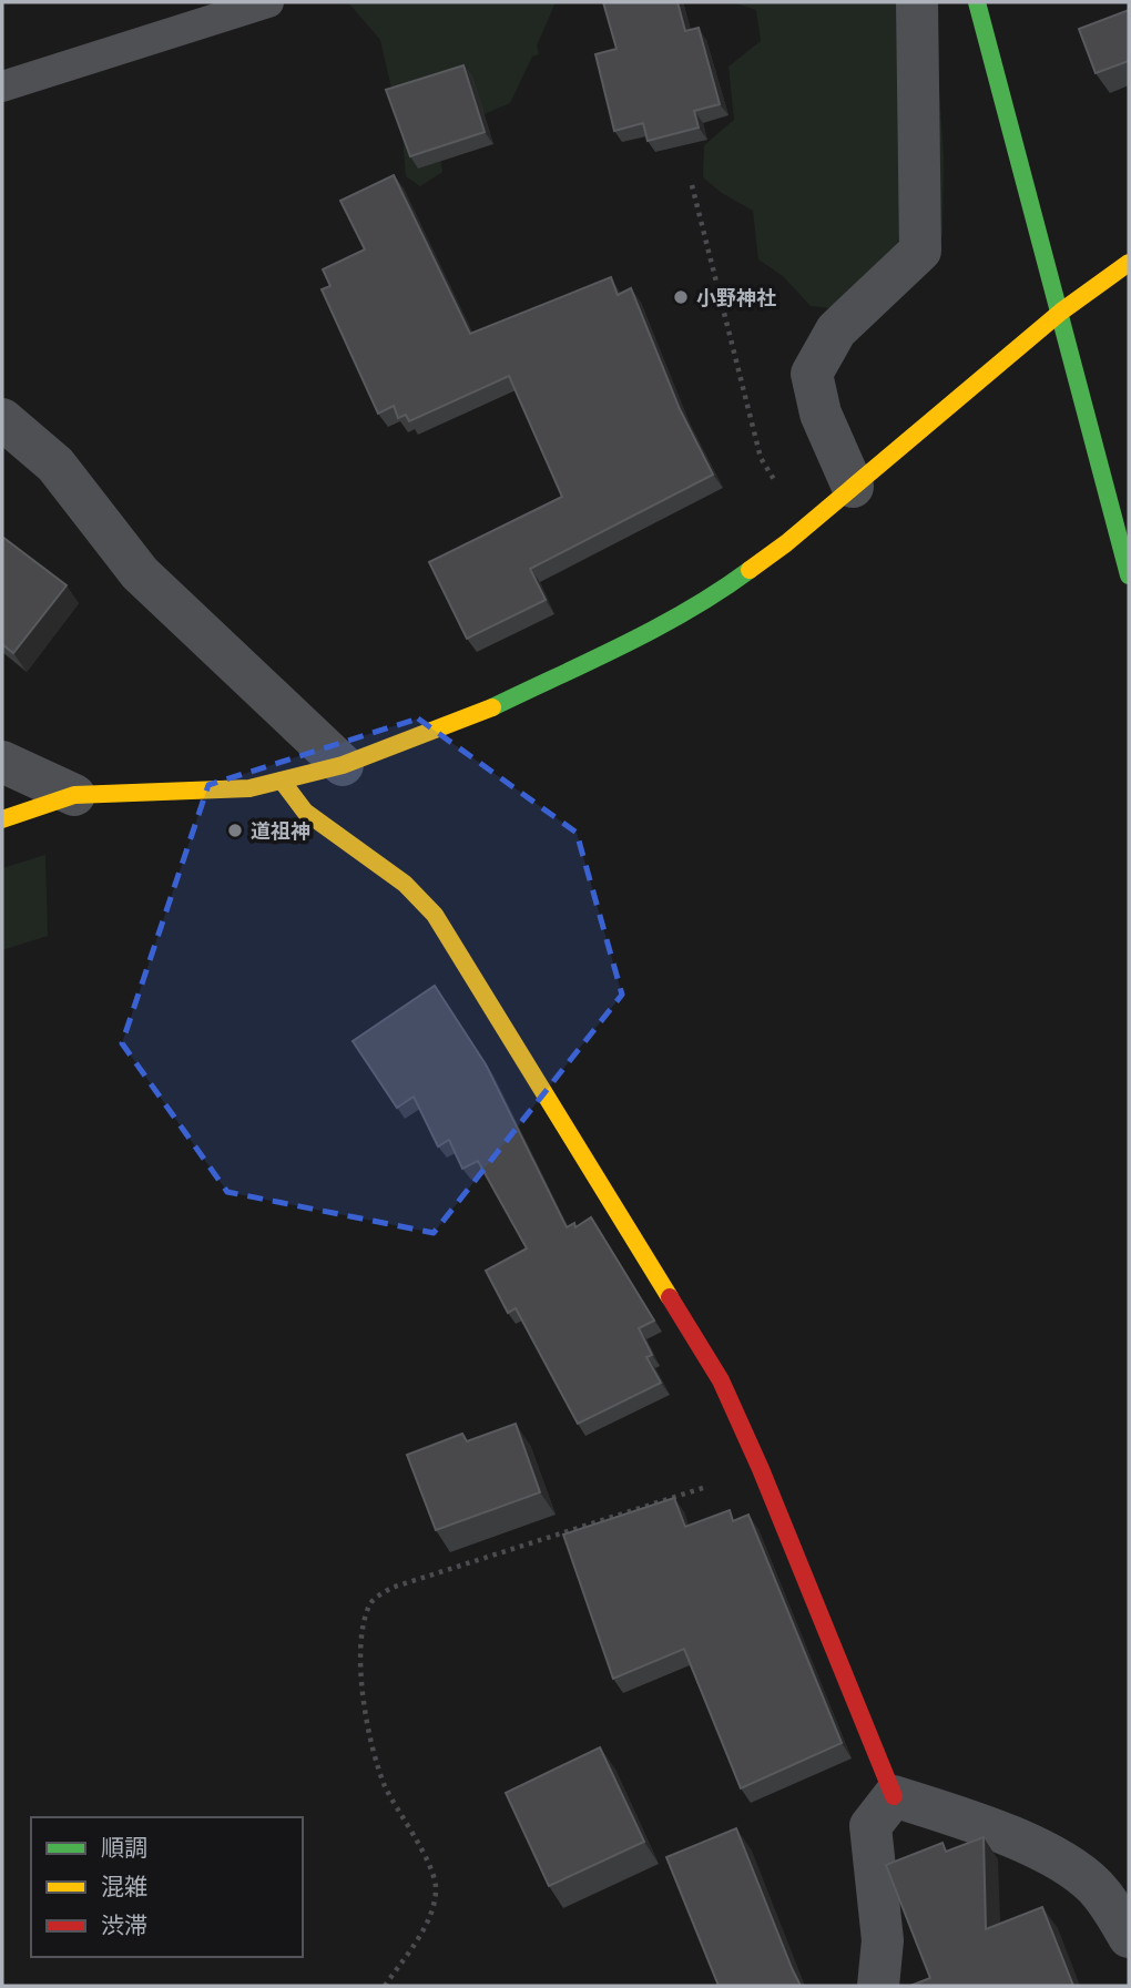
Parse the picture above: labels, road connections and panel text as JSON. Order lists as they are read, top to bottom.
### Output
{
  "places": ["小野神社", "道祖神"],
  "legend": ["順調", "混雑", "渋滞"]
}
